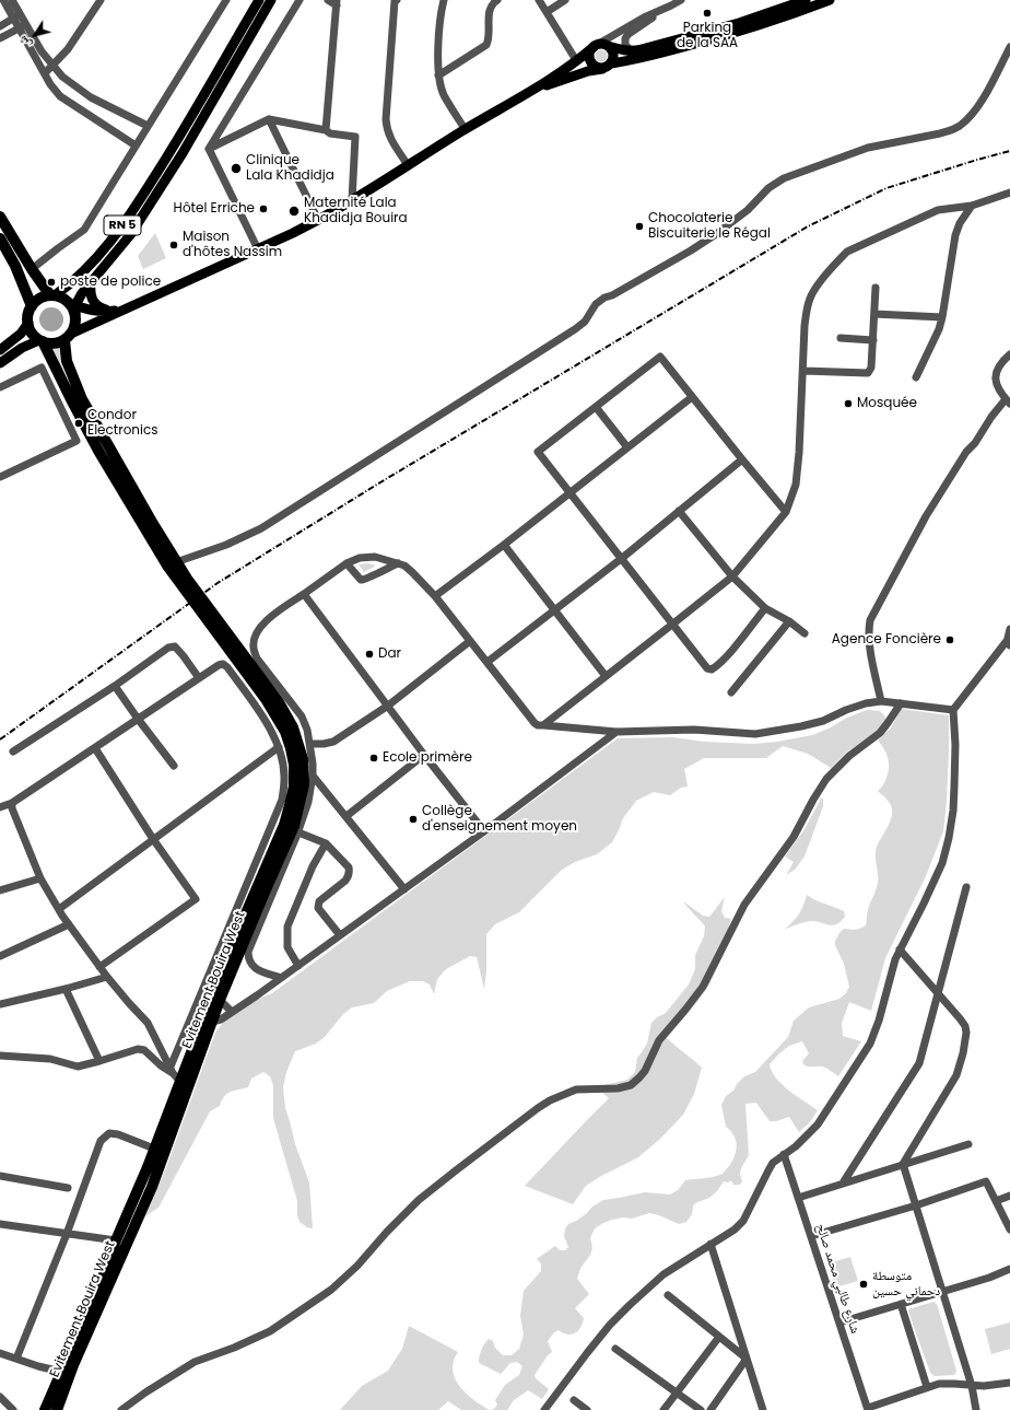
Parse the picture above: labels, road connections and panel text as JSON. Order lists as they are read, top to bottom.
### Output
{
  "streets": {
    "highway": ["Evitement Bouira West"],
    "main road": ["RN 5"],
    "street": ["شارع طالبي محمد صالح"]
  },
  "places": [
    "Parking de la SAA",
    "Clinique Lala Khadidja",
    "Hôtel Erriche",
    "Maternité Lala Khadidja Bouira",
    "Chocolaterie Biscuiterie le Régal",
    "Maison d'hôtes Nassim",
    "poste de police",
    "Mosquée",
    "Condor Electronics",
    "Agence Foncière",
    "Dar",
    "Ecole primère",
    "Collège d'enseignement moyen",
    "متوسطة دحماني حسين"
  ],
  "north": "bottom left"
}
